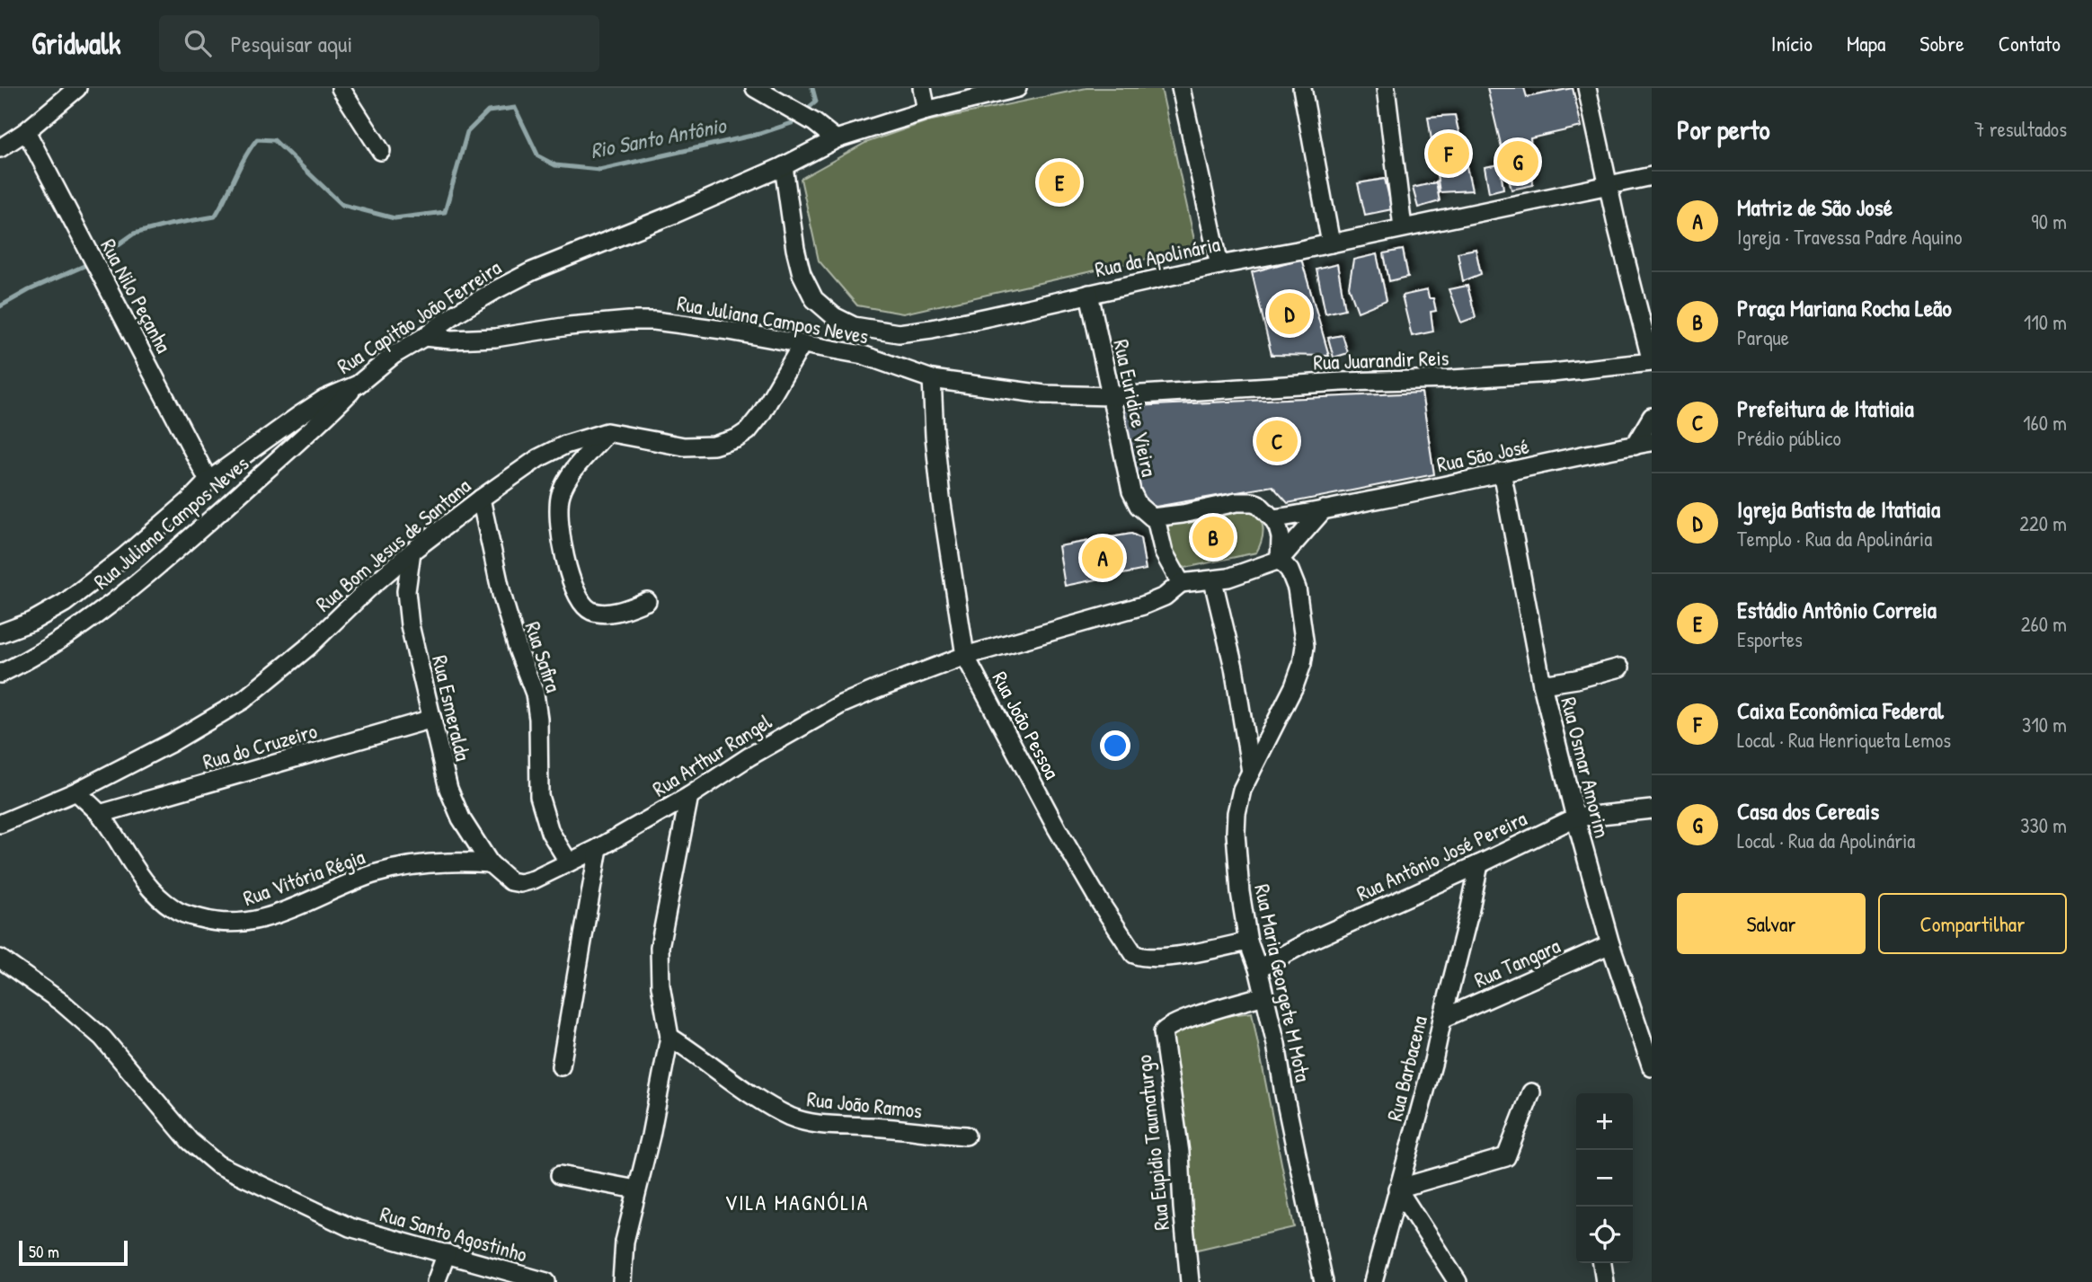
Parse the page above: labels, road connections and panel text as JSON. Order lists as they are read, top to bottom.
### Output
{
  "streets": {
    "street": [
      "Rua da Apolinária",
      "Rua Nilo Peçanha",
      "Rua Capitão João Ferreira",
      "Rua Juliana Campos Neves",
      "Rua Juarandir Reis",
      "Rua Euridice Vieira",
      "Rua São José",
      "Rua Bom Jesus de Santana",
      "Rua Safira",
      "Rua Esmeralda",
      "Rua João Pessoa",
      "Rua do Cruzeiro",
      "Rua Arthur Rangel",
      "Rua Osmar Amorim",
      "Rua Antônio José Pereira",
      "Rua Vitória Régia",
      "Rua Tangara",
      "Rua Maria Georgete M Mota",
      "Rua Barbacena",
      "Rua João Ramos",
      "Rua Eupidio Taumaturgo",
      "Rua Santo Agostinho"
    ]
  },
  "crossings": [
    ["Rua da Apolinária", "Rua Capitão João Ferreira"],
    ["Rua da Apolinária", "Rua Euridice Vieira"],
    ["Rua Nilo Peçanha", "Rua Capitão João Ferreira"],
    ["Rua Capitão João Ferreira", "Rua Juliana Campos Neves"],
    ["Rua Juliana Campos Neves", "Rua Juarandir Reis"],
    ["Rua Juliana Campos Neves", "Rua Euridice Vieira"],
    ["Rua Juliana Campos Neves", "Rua Bom Jesus de Santana"],
    ["Rua Juliana Campos Neves", "Rua João Pessoa"],
    ["Rua Juarandir Reis", "Rua Euridice Vieira"],
    ["Rua São José", "Rua Osmar Amorim"],
    ["Rua Bom Jesus de Santana", "Rua Safira"],
    ["Rua Bom Jesus de Santana", "Rua Esmeralda"],
    ["Rua Bom Jesus de Santana", "Rua Vitória Régia"],
    ["Rua Safira", "Rua Arthur Rangel"],
    ["Rua Esmeralda", "Rua do Cruzeiro"],
    ["Rua Esmeralda", "Rua Arthur Rangel"],
    ["Rua Esmeralda", "Rua Vitória Régia"],
    ["Rua João Pessoa", "Rua Arthur Rangel"],
    ["Rua João Pessoa", "Rua Maria Georgete M Mota"],
    ["Rua do Cruzeiro", "Rua Vitória Régia"],
    ["Rua Arthur Rangel", "Rua Vitória Régia"],
    ["Rua Osmar Amorim", "Rua Antônio José Pereira"],
    ["Rua Osmar Amorim", "Rua Tangara"],
    ["Rua Antônio José Pereira", "Rua Maria Georgete M Mota"],
    ["Rua Antônio José Pereira", "Rua Barbacena"],
    ["Rua Tangara", "Rua Barbacena"],
    ["Rua Maria Georgete M Mota", "Rua Eupidio Taumaturgo"]
  ],
  "districts": ["VILA MAGNÓLIA"],
  "water": ["Rio Santo Antônio"],
  "scale_bar": "50 m",
  "page": {
    "header": "Gridwalk",
    "search": "Pesquisar aqui",
    "nav": [
      "Início",
      "Mapa",
      "Sobre",
      "Contato"
    ],
    "heading": ["Por perto", "7 resultados"],
    "pins": [
      "F",
      "G",
      "E",
      "D",
      "C",
      "B",
      "A"
    ],
    "list": [
      {
        "mark": "A",
        "name": "Matriz de São José",
        "note": "Igreja · Travessa Padre Aquino",
        "value": "90 m"
      },
      {
        "mark": "B",
        "name": "Praça Mariana Rocha Leão",
        "note": "Parque",
        "value": "110 m"
      },
      {
        "mark": "C",
        "name": "Prefeitura de Itatiaia",
        "note": "Prédio público",
        "value": "160 m"
      },
      {
        "mark": "D",
        "name": "Igreja Batista de Itatiaia",
        "note": "Templo · Rua da Apolinária",
        "value": "220 m"
      },
      {
        "mark": "E",
        "name": "Estádio Antônio Correia",
        "note": "Esportes",
        "value": "260 m"
      },
      {
        "mark": "F",
        "name": "Caixa Econômica Federal",
        "note": "Local · Rua Henriqueta Lemos",
        "value": "310 m"
      },
      {
        "mark": "G",
        "name": "Casa dos Cereais",
        "note": "Local · Rua da Apolinária",
        "value": "330 m"
      }
    ],
    "buttons": ["Salvar", "Compartilhar"],
    "map_buttons": ["+", "−"],
    "scale": "50 m"
  }
}
